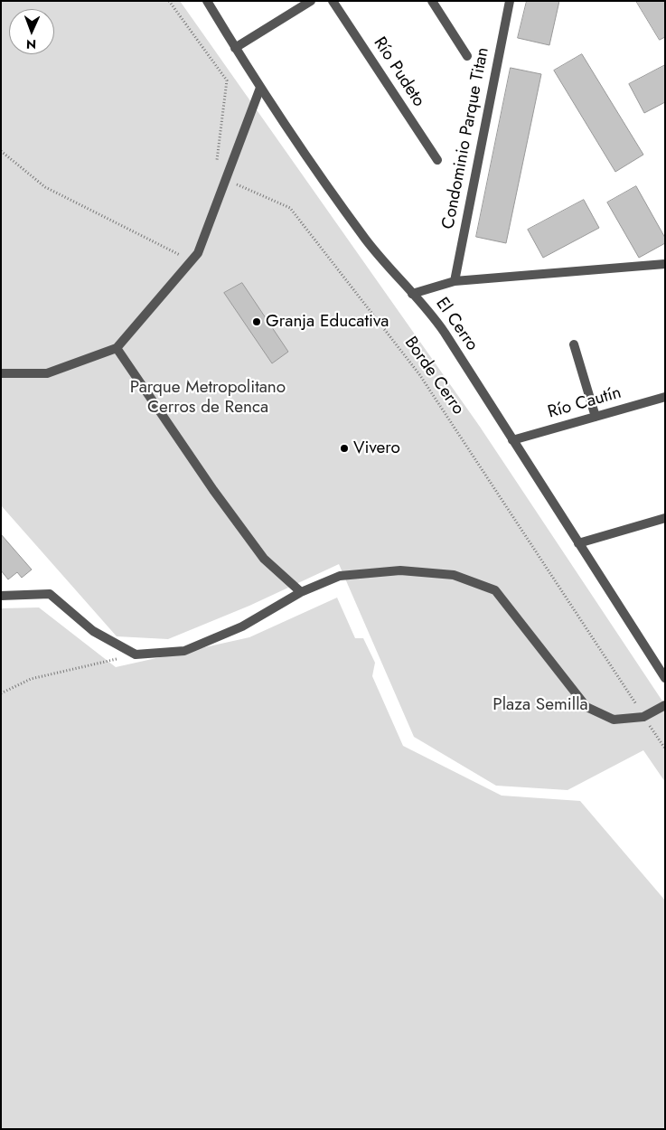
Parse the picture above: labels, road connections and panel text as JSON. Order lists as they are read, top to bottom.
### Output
{
  "streets": {
    "street": [
      "Río Pudeto",
      "Condominio Parque Titan",
      "El Cerro",
      "Río Cautín"
    ],
    "path": ["Borde Cerro"]
  },
  "crossings": [
    ["El Cerro", "Río Cautín"]
  ],
  "parks": ["Parque Metropolitano Cerros de Renca", "Plaza Semilla"],
  "places": ["Granja Educativa", "Vivero"],
  "north": "bottom"
}
